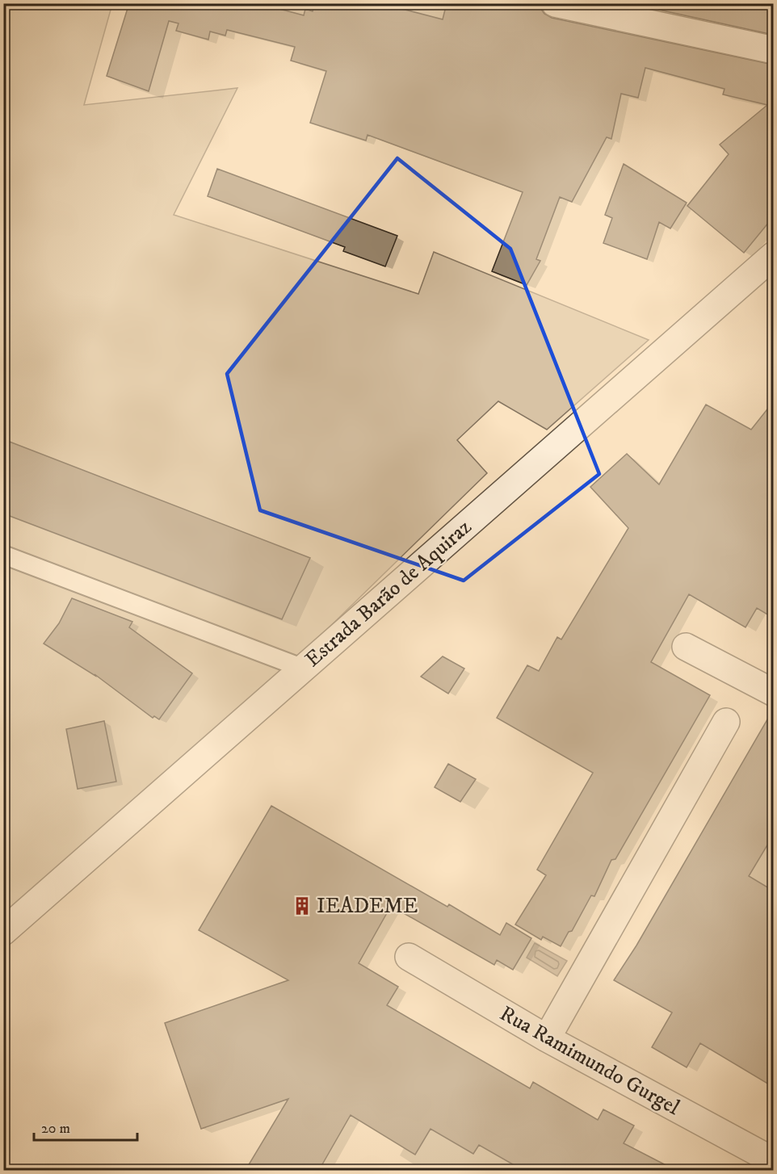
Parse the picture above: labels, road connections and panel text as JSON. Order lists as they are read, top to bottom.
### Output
{
  "streets": {
    "street": ["Estrada Barão de Aquiraz", "Rua Ramimundo Gurgel"]
  },
  "places": {
    "building": ["IEADEME"]
  },
  "scale_bar": "20 m"
}
